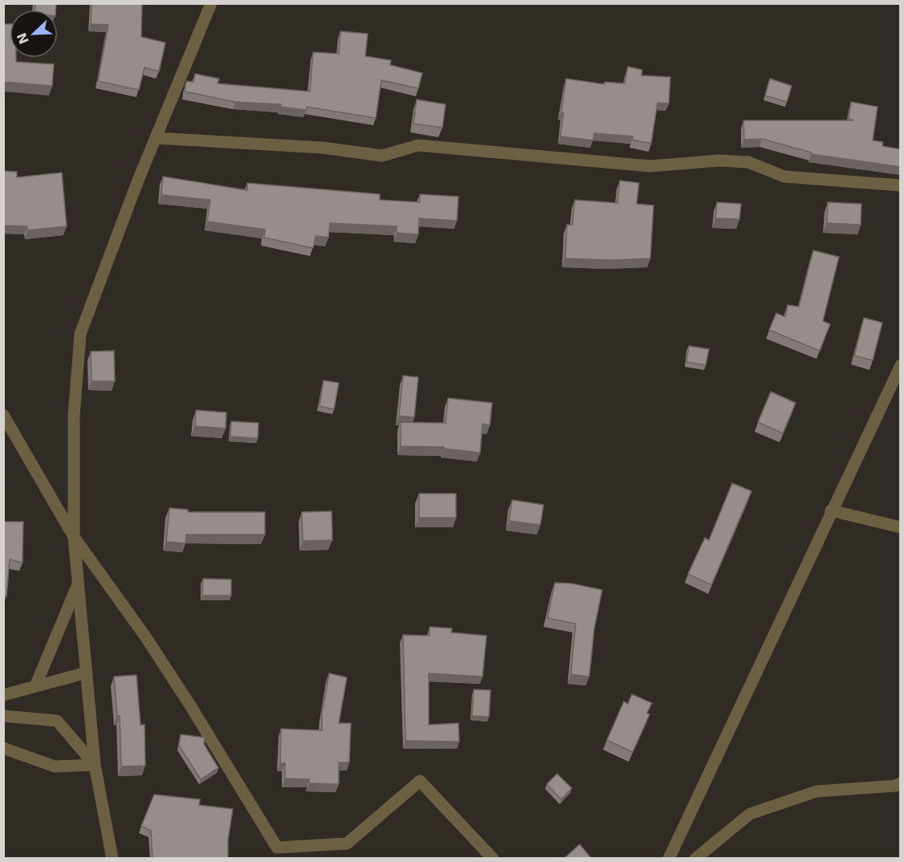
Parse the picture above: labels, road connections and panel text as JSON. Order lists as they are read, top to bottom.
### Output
{
  "north": "bottom left"
}
